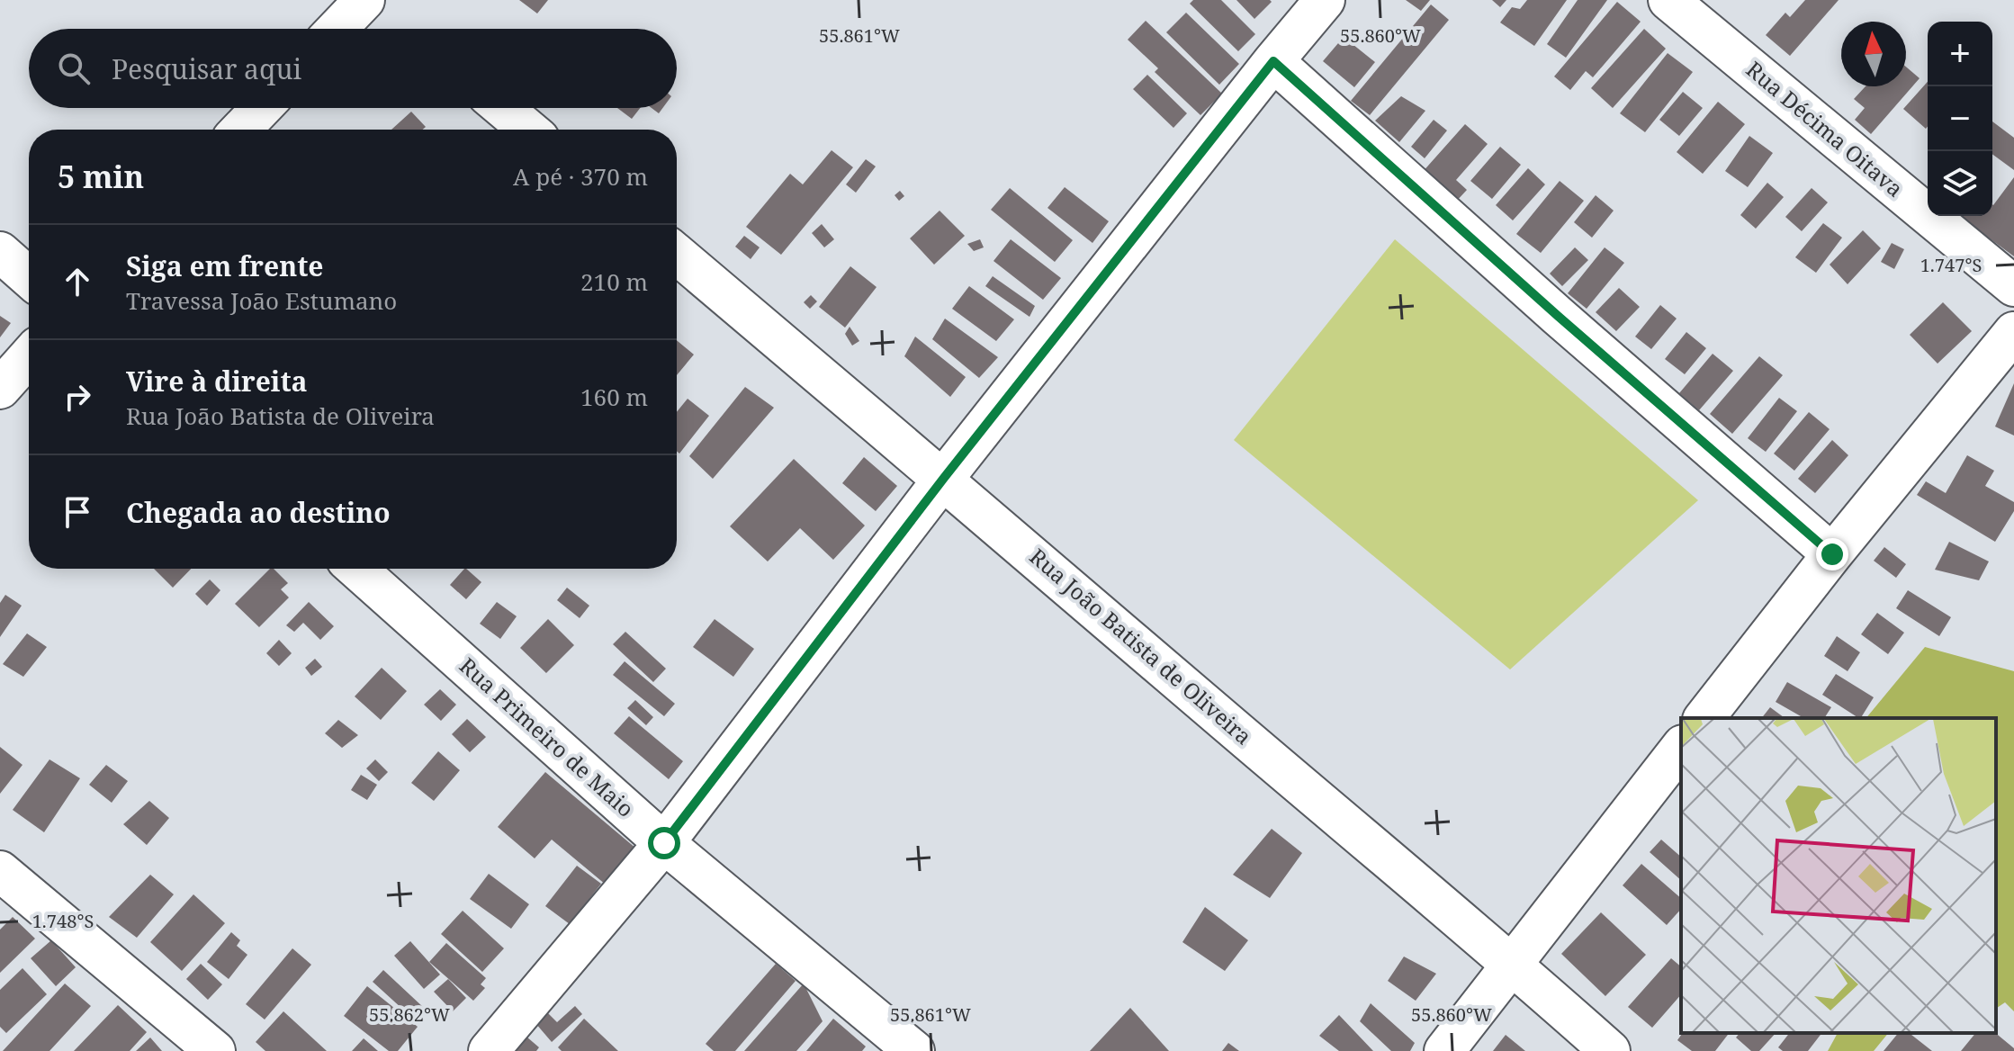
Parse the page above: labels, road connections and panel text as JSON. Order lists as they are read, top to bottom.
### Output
{
  "streets": {
    "street": ["Rua Décima Oitava", "Rua João Batista de Oliveira", "Rua Primeiro de Maio"]
  },
  "north": "top",
  "page": {
    "map_buttons": ["+", "−"],
    "search": "Pesquisar aqui",
    "heading": ["5 min", "A pé · 370 m"],
    "list": [
      ["Siga em frente", "Travessa João Estumano", "210 m"],
      ["Vire à direita", "Rua João Batista de Oliveira", "160 m"],
      "Chegada ao destino"
    ]
  },
  "coordinates": [
    "55.861°W",
    "55.860°W",
    "1.747°S",
    "1.748°S",
    "55.862°W"
  ]
}
